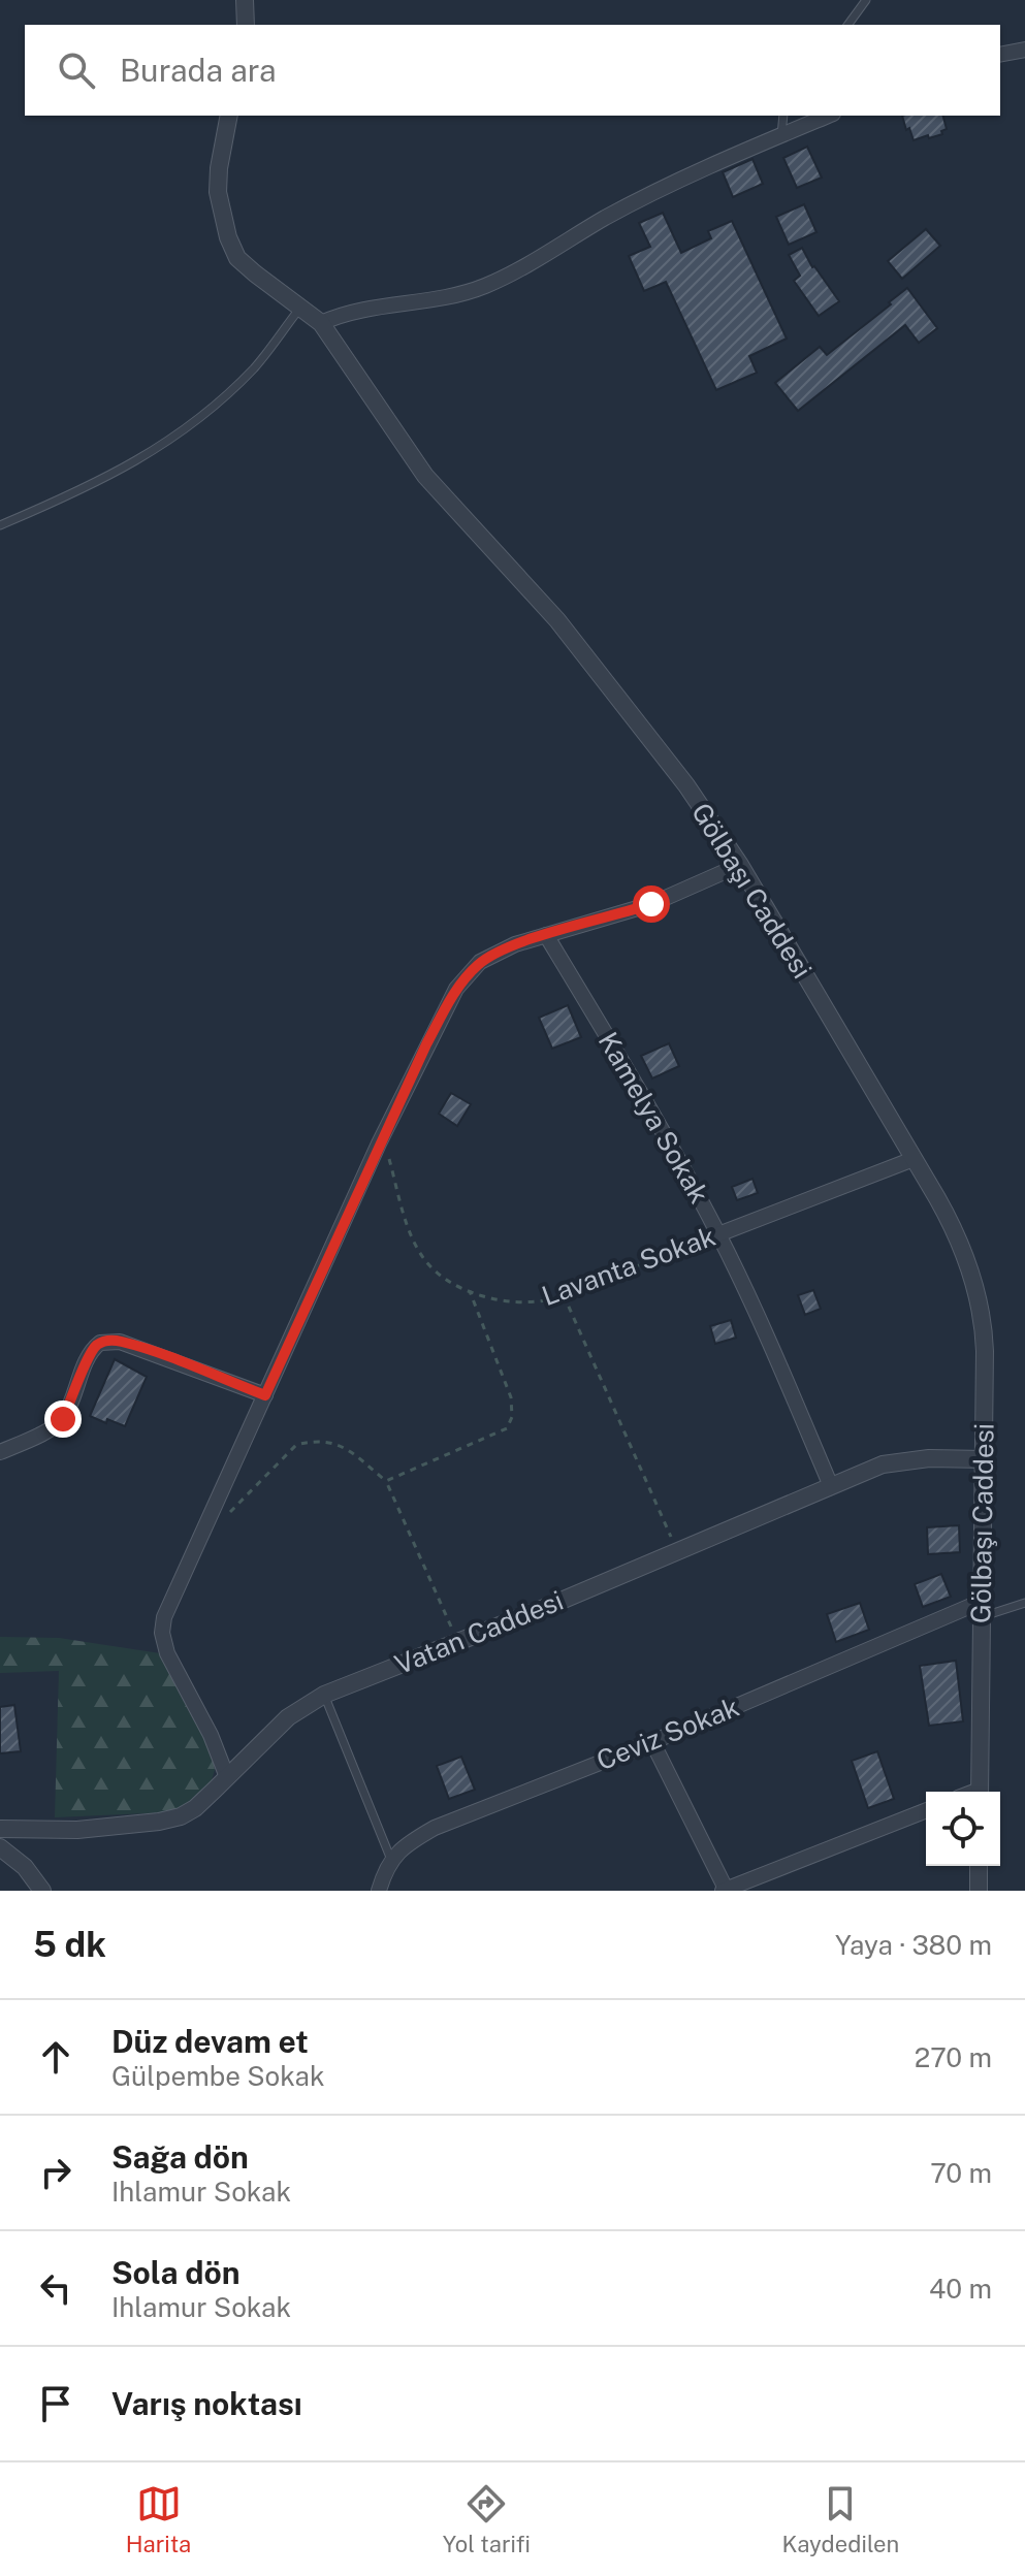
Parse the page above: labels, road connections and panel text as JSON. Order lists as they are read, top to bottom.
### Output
{
  "streets": {
    "street": [
      "Gölbaşı Caddesi",
      "Kamelya Sokak",
      "Lavanta Sokak",
      "Vatan Caddesi",
      "Ceviz Sokak"
    ]
  },
  "crossings": [
    ["Gölbaşı Caddesi", "Lavanta Sokak"],
    ["Gölbaşı Caddesi", "Vatan Caddesi"],
    ["Gölbaşı Caddesi", "Ceviz Sokak"],
    ["Kamelya Sokak", "Lavanta Sokak"],
    ["Kamelya Sokak", "Vatan Caddesi"]
  ],
  "page": {
    "search": "Burada ara",
    "heading": ["5 dk", "Yaya · 380 m"],
    "list": [
      ["Düz devam et", "Gülpembe Sokak", "270 m"],
      ["Sağa dön", "Ihlamur Sokak", "70 m"],
      ["Sola dön", "Ihlamur Sokak", "40 m"],
      "Varış noktası"
    ],
    "nav": ["Harita", "Yol tarifi", "Kaydedilen"]
  }
}
